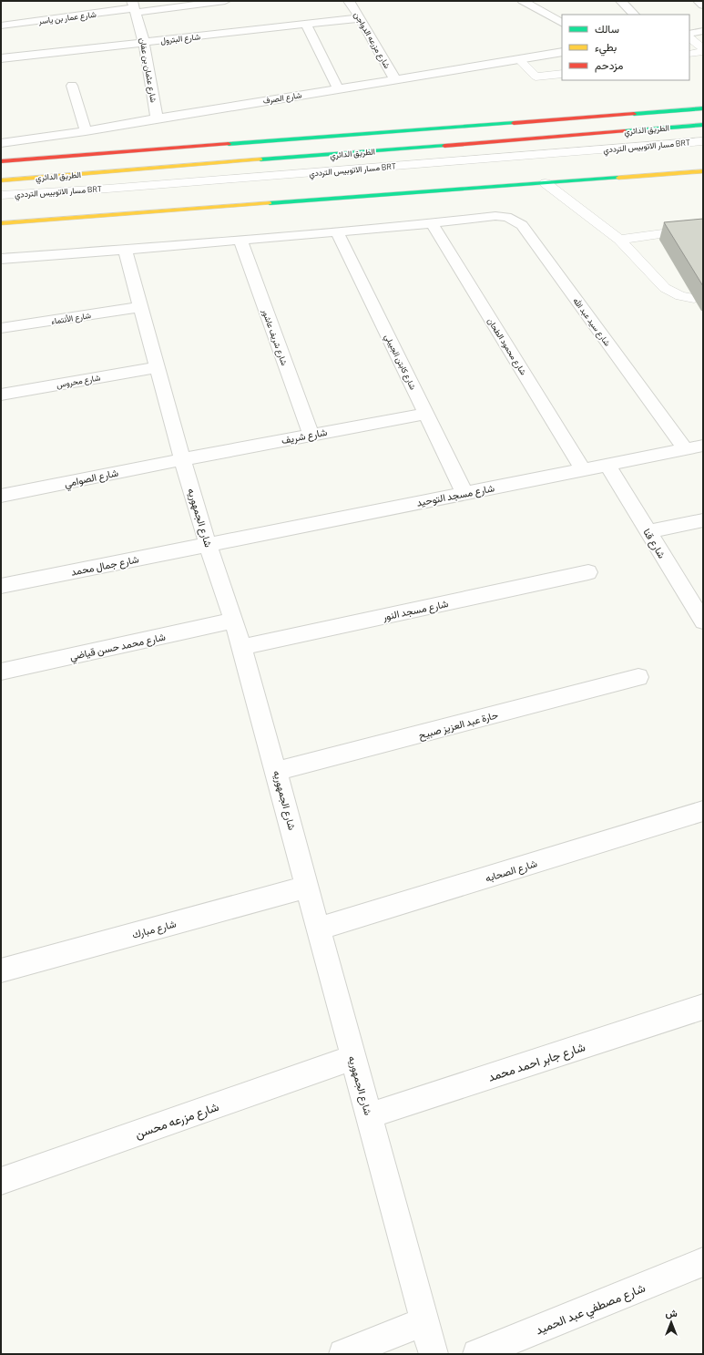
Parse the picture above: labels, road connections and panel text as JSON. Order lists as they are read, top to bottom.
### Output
{
  "streets": {
    "highway": ["الطريق الدائري"],
    "street": [
      "شارع عمار بن ياسر",
      "شارع البترول",
      "شارع مزرعه الدواجن",
      "شارع عثمان بن عفان",
      "شارع الصرف",
      "شارع الأنتماء",
      "شارع سيد عبد الله",
      "شارع شريف عاشور",
      "شارع محمود الطحان",
      "شارع كابتن الجيبلي",
      "شارع محروس",
      "شارع شريف",
      "شارع الصوامي",
      "شارع مسجد التوحيد",
      "شارع الجمهوريه",
      "شارع قنا",
      "شارع جمال محمد",
      "شارع مسجد النور",
      "شارع محمد حسن قياضي",
      "حارة عبد العزيز صبيح",
      "شارع الصحابه",
      "شارع مبارك",
      "شارع جابر احمد محمد",
      "شارع مزرعه محسن",
      "شارع مصطفي عبد الحميد"
    ],
    "lane": ["مسار الاتوبيس الترددي BRT"]
  },
  "crossings": [
    ["شارع عمار بن ياسر", "شارع عثمان بن عفان"],
    ["شارع البترول", "شارع مزرعه الدواجن"],
    ["شارع البترول", "شارع عثمان بن عفان"],
    ["شارع مزرعه الدواجن", "شارع الصرف"],
    ["شارع عثمان بن عفان", "شارع الصرف"],
    ["شارع الأنتماء", "شارع الجمهوريه"],
    ["شارع سيد عبد الله", "شارع شريف عاشور"],
    ["شارع سيد عبد الله", "شارع محمود الطحان"],
    ["شارع سيد عبد الله", "شارع كابتن الجيبلي"],
    ["شارع سيد عبد الله", "شارع مسجد التوحيد"],
    ["شارع سيد عبد الله", "شارع الجمهوريه"],
    ["شارع شريف عاشور", "شارع شريف"],
    ["شارع محمود الطحان", "شارع مسجد التوحيد"],
    ["شارع كابتن الجيبلي", "شارع شريف"],
    ["شارع كابتن الجيبلي", "شارع مسجد التوحيد"],
    ["شارع محروس", "شارع الجمهوريه"],
    ["شارع شريف", "شارع الصوامي"],
    ["شارع شريف", "شارع الجمهوريه"],
    ["شارع الصوامي", "شارع الجمهوريه"],
    ["شارع مسجد التوحيد", "شارع الجمهوريه"],
    ["شارع مسجد التوحيد", "شارع قنا"],
    ["شارع مسجد التوحيد", "شارع جمال محمد"],
    ["شارع الجمهوريه", "شارع جمال محمد"],
    ["شارع الجمهوريه", "شارع مسجد النور"],
    ["شارع الجمهوريه", "شارع محمد حسن قياضي"],
    ["شارع الجمهوريه", "حارة عبد العزيز صبيح"],
    ["شارع الجمهوريه", "شارع الصحابه"],
    ["شارع الجمهوريه", "شارع مبارك"],
    ["شارع الجمهوريه", "شارع جابر احمد محمد"],
    ["شارع الجمهوريه", "شارع مزرعه محسن"]
  ],
  "legend": ["سالك", "بطيء", "مزدحم"],
  "north": "top"
}
